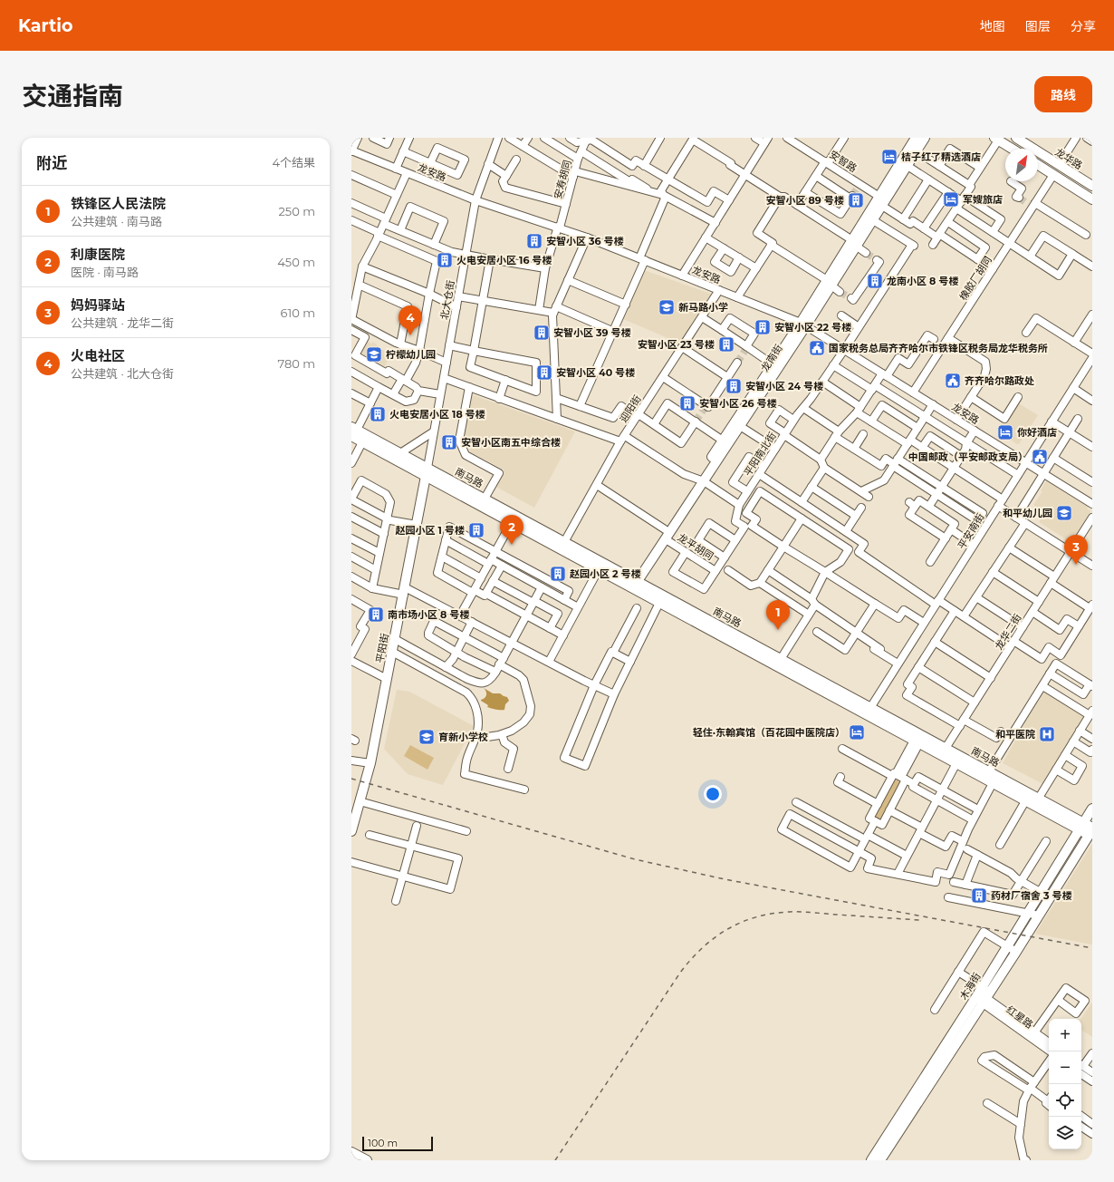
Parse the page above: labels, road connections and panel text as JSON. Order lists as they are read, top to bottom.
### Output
{
  "streets": {
    "main road": [
      "龙华路",
      "龙南街",
      "南马路",
      "平阳街",
      "木海街"
    ],
    "street": [
      "安智路",
      "龙安路",
      "安寿胡同",
      "橡胶厂胡同",
      "北大仓街",
      "迎阳街",
      "平阳南北街",
      "平安南街",
      "龙平胡同",
      "龙华二街",
      "红星路"
    ]
  },
  "crossings": [
    ["安智路", "橡胶厂胡同"],
    ["安智路", "龙南街"],
    ["龙安路", "安寿胡同"],
    ["龙安路", "橡胶厂胡同"],
    ["龙安路", "北大仓街"],
    ["龙安路", "龙南街"],
    ["龙安路", "迎阳街"],
    ["龙安路", "平阳南北街"],
    ["龙安路", "平安南街"],
    ["北大仓街", "南马路"],
    ["北大仓街", "平阳街"],
    ["龙南街", "平阳南北街"],
    ["龙南街", "南马路"],
    ["龙南街", "龙平胡同"],
    ["迎阳街", "南马路"],
    ["平阳南北街", "龙平胡同"],
    ["南马路", "平安南街"],
    ["南马路", "龙华二街"],
    ["南马路", "平阳街"],
    ["南马路", "木海街"],
    ["木海街", "红星路"]
  ],
  "places": {
    "hotel": [
      "桔子红了精选酒店",
      "军嫂旅店",
      "你好酒店",
      "轻住·东翰宾馆（百花园中医院店）"
    ],
    "building": [
      "安智小区 89 号楼",
      "安智小区 36 号楼",
      "火电安居小区 16 号楼",
      "龙南小区 8 号楼",
      "安智小区 22 号楼",
      "安智小区 39 号楼",
      "安智小区 23 号楼",
      "安智小区 40 号楼",
      "安智小区 24 号楼",
      "安智小区 26 号楼",
      "火电安居小区 18 号楼",
      "安智小区南五中综合楼",
      "赵园小区 1 号楼",
      "赵园小区 2 号楼",
      "南市场小区 8 号楼",
      "药材厂宿舍 3 号楼"
    ],
    "school or university": [
      "新马路小学",
      "柠檬幼儿园",
      "和平幼儿园",
      "育新小学校"
    ],
    "public building": ["国家税务总局齐齐哈尔市铁锋区税务局龙华税务所", "齐齐哈尔路政处", "中国邮政（平安邮政支局）"],
    "hospital": ["和平医院"]
  },
  "scale_bar": "100 m",
  "north": "top right",
  "page": {
    "header": "Kartio",
    "nav": ["地图", "图层", "分享"],
    "title": "交通指南",
    "buttons": "路线",
    "heading": ["附近", "4个结果"],
    "list": [
      {
        "mark": "1",
        "name": "铁锋区人民法院",
        "note": "公共建筑 · 南马路",
        "value": "250 m"
      },
      {
        "mark": "2",
        "name": "利康医院",
        "note": "医院 · 南马路",
        "value": "450 m"
      },
      {
        "mark": "3",
        "name": "妈妈驿站",
        "note": "公共建筑 · 龙华二街",
        "value": "610 m"
      },
      {
        "mark": "4",
        "name": "火电社区",
        "note": "公共建筑 · 北大仓街",
        "value": "780 m"
      }
    ],
    "pins": [
      "4",
      "2",
      "3",
      "1"
    ],
    "map_buttons": ["+", "−"],
    "scale": "100 m"
  }
}
